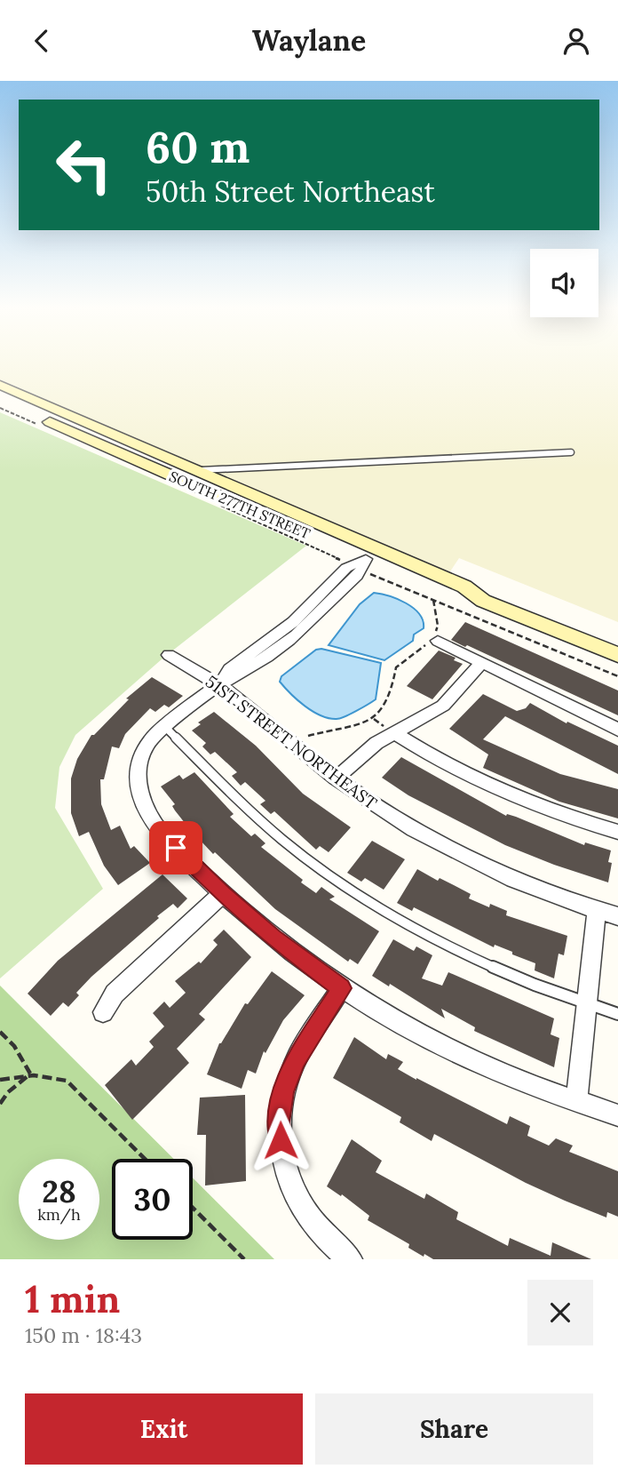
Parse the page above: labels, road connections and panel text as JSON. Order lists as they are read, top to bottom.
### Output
{
  "streets": {
    "main road": ["SOUTH 277TH STREET"],
    "street": ["51ST STREET NORTHEAST"]
  },
  "page": {
    "header": "Waylane",
    "turn": ["60 m", "50th Street Northeast"],
    "speed": "28 km/h",
    "limit": "30",
    "heading": ["1 min", "150 m · 18:43"],
    "buttons": ["Exit", "Share"]
  }
}
